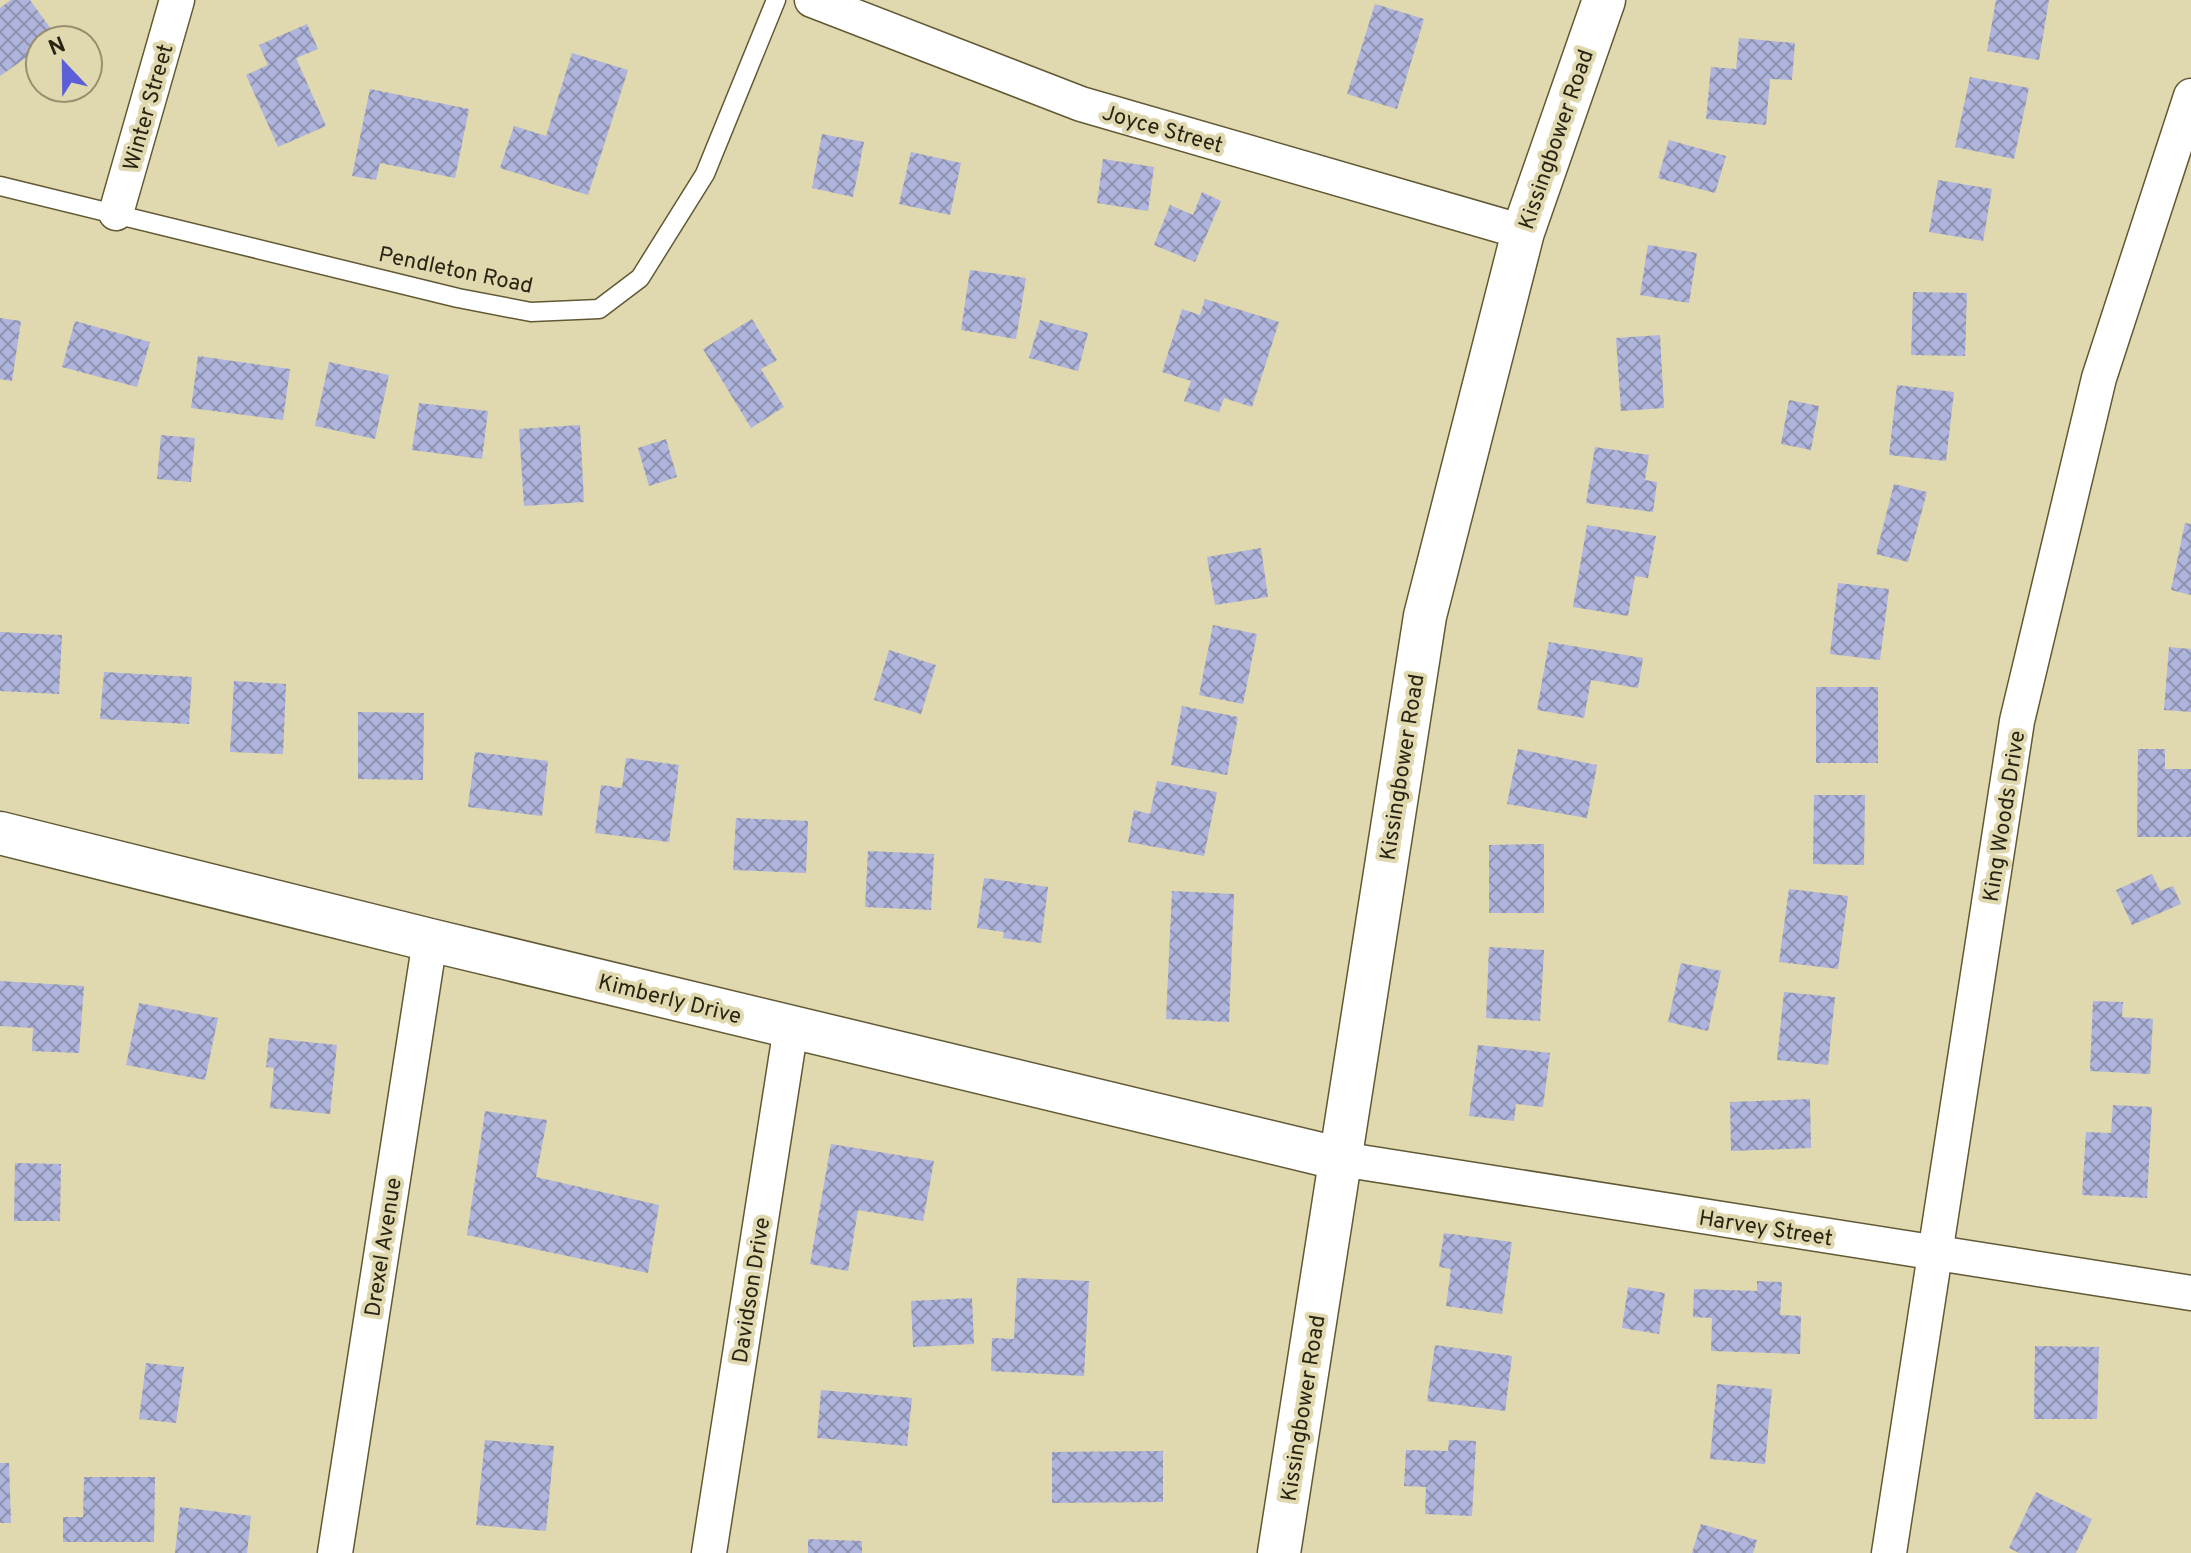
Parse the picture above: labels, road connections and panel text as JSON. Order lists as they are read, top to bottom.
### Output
{
  "streets": {
    "street": [
      "Winter Street",
      "Joyce Street",
      "Kissingbower Road",
      "King Woods Drive",
      "Kimberly Drive",
      "Harvey Street",
      "Drexel Avenue",
      "Davidson Drive"
    ],
    "lane": ["Pendleton Road"]
  },
  "crossings": [
    ["Winter Street", "Pendleton Road"],
    ["Joyce Street", "Kissingbower Road"],
    ["Kissingbower Road", "Kimberly Drive"],
    ["Kissingbower Road", "Harvey Street"],
    ["King Woods Drive", "Harvey Street"],
    ["Kimberly Drive", "Harvey Street"],
    ["Kimberly Drive", "Drexel Avenue"],
    ["Kimberly Drive", "Davidson Drive"]
  ],
  "north": "top"
}
